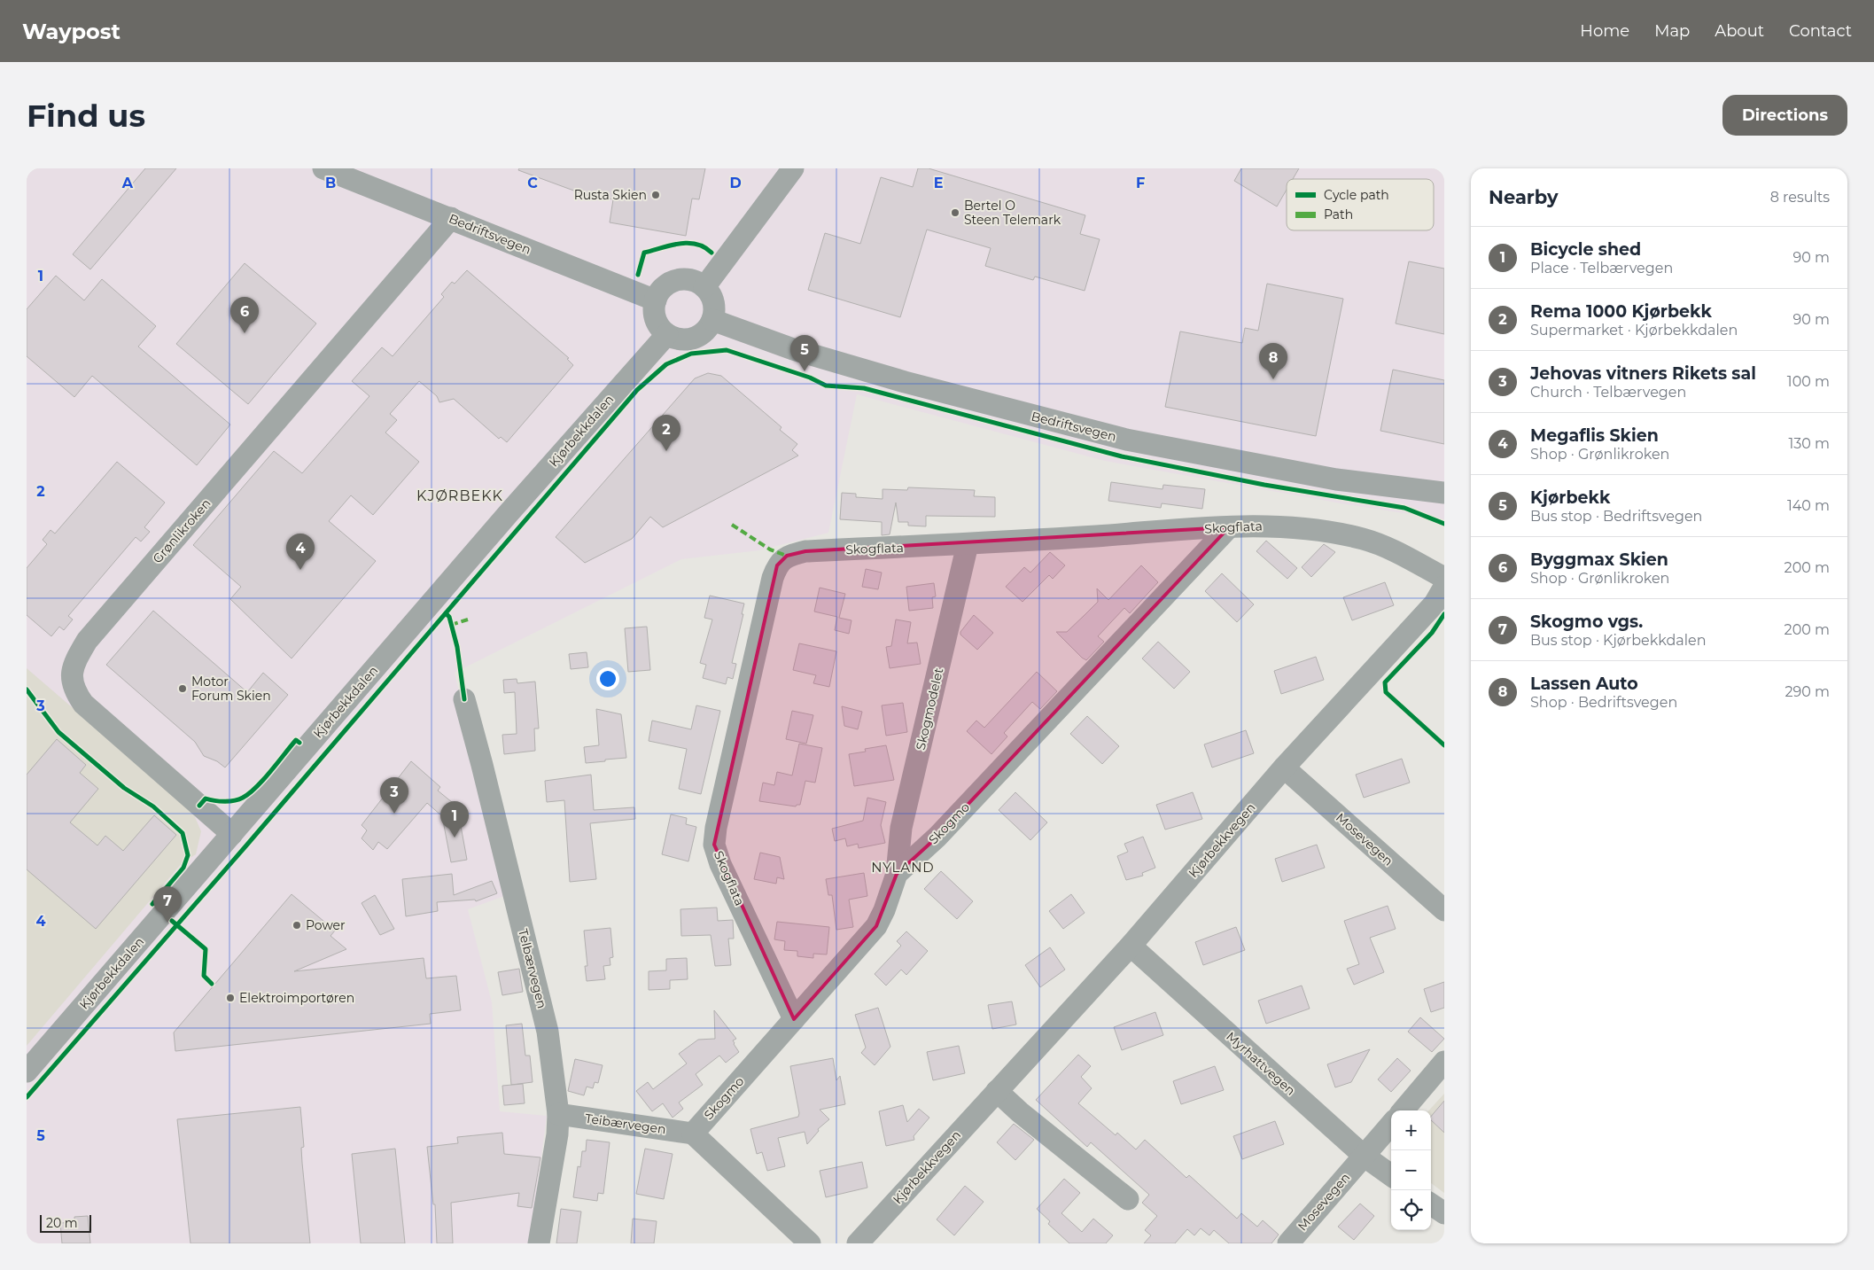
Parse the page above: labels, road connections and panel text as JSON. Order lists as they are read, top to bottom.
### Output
{
  "streets": {
    "street": [
      "Bedriftsvegen",
      "Kjørbekkdalen",
      "Skogflata",
      "Grønlikroken",
      "Skogmodelet",
      "Skogmo",
      "Mosevegen",
      "Kjørbekkvegen",
      "Telbærvegen",
      "Myrhattvegen",
      "Teibærvegen"
    ]
  },
  "crossings": [
    ["Bedriftsvegen", "Kjørbekkdalen"],
    ["Bedriftsvegen", "Grønlikroken"],
    ["Kjørbekkdalen", "Grønlikroken"],
    ["Skogflata", "Skogmodelet"],
    ["Skogflata", "Skogmo"],
    ["Skogmodelet", "Skogmo"],
    ["Skogmo", "Teibærvegen"],
    ["Mosevegen", "Kjørbekkvegen"],
    ["Mosevegen", "Myrhattvegen"],
    ["Kjørbekkvegen", "Myrhattvegen"],
    ["Telbærvegen", "Teibærvegen"]
  ],
  "districts": ["KJØRBEKK", "NYLAND"],
  "places": [
    "Rusta Skien",
    "Bertel O Steen Telemark",
    "Motor Forum Skien",
    "Power",
    "Elektroimportøren"
  ],
  "legend": ["Cycle path", "Path"],
  "scale_bar": "20 m",
  "page": {
    "header": "Waypost",
    "nav": [
      "Home",
      "Map",
      "About",
      "Contact"
    ],
    "buttons": "Directions",
    "title": "Find us",
    "heading": ["Nearby", "8 results"],
    "list": [
      {
        "mark": "1",
        "name": "Bicycle shed",
        "note": "Place · Telbærvegen",
        "value": "90 m"
      },
      {
        "mark": "2",
        "name": "Rema 1000 Kjørbekk",
        "note": "Supermarket · Kjørbekkdalen",
        "value": "90 m"
      },
      {
        "mark": "3",
        "name": "Jehovas vitners Rikets sal",
        "note": "Church · Telbærvegen",
        "value": "100 m"
      },
      {
        "mark": "4",
        "name": "Megaflis Skien",
        "note": "Shop · Grønlikroken",
        "value": "130 m"
      },
      {
        "mark": "5",
        "name": "Kjørbekk",
        "note": "Bus stop · Bedriftsvegen",
        "value": "140 m"
      },
      {
        "mark": "6",
        "name": "Byggmax Skien",
        "note": "Shop · Grønlikroken",
        "value": "200 m"
      },
      {
        "mark": "7",
        "name": "Skogmo vgs.",
        "note": "Bus stop · Kjørbekkdalen",
        "value": "200 m"
      },
      {
        "mark": "8",
        "name": "Lassen Auto",
        "note": "Shop · Bedriftsvegen",
        "value": "290 m"
      }
    ],
    "pins": [
      "6",
      "5",
      "8",
      "2",
      "4",
      "3",
      "1",
      "7"
    ],
    "map_buttons": ["+", "−"],
    "scale": "20 m"
  },
  "grid": {
    "columns": [
      "A",
      "B",
      "C",
      "D",
      "E",
      "F"
    ],
    "rows": [
      "1",
      "2",
      "3",
      "4",
      "5"
    ]
  }
}
